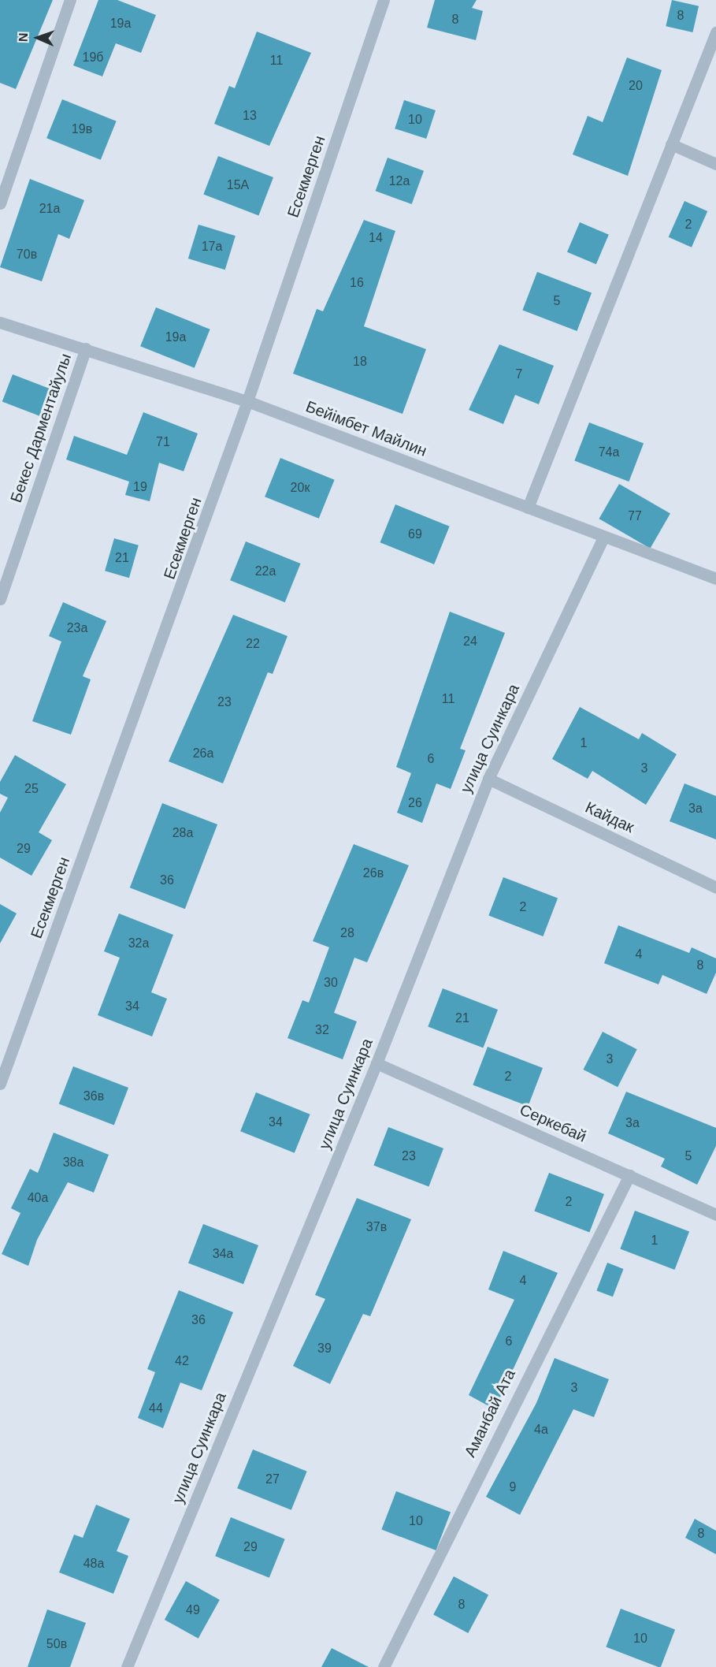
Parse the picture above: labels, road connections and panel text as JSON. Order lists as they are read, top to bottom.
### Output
{
  "streets": {
    "street": [
      "Eсекмерген",
      "Бекес Дарментайулы",
      "Бейімбет Майлин",
      "улица Суинкара",
      "Кайдак",
      "Серкебай",
      "Аманбай Ата"
    ]
  },
  "crossings": [
    ["Eсекмерген", "Бейімбет Майлин"],
    ["Бекес Дарментайулы", "Бейімбет Майлин"],
    ["Бейімбет Майлин", "улица Суинкара"],
    ["улица Суинкара", "Кайдак"],
    ["улица Суинкара", "Серкебай"],
    ["Серкебай", "Аманбай Ата"]
  ],
  "house_numbers": [
    "8",
    "8",
    "19а",
    "19б",
    "11",
    "20",
    "13",
    "10",
    "19в",
    "12а",
    "15А",
    "21а",
    "2",
    "14",
    "17а",
    "70в",
    "16",
    "5",
    "19а",
    "18",
    "7",
    "71",
    "74а",
    "19",
    "20к",
    "77",
    "69",
    "21",
    "22а",
    "23а",
    "24",
    "22",
    "11",
    "23",
    "1",
    "26а",
    "6",
    "3",
    "25",
    "26",
    "3а",
    "28а",
    "29",
    "26в",
    "36",
    "2",
    "28",
    "32а",
    "4",
    "8",
    "30",
    "34",
    "21",
    "32",
    "3",
    "2",
    "36в",
    "34",
    "3а",
    "23",
    "5",
    "38а",
    "40а",
    "2",
    "37в",
    "1",
    "34а",
    "4",
    "36",
    "6",
    "39",
    "42",
    "3",
    "44",
    "4а",
    "27",
    "9",
    "10",
    "8",
    "29",
    "48а",
    "8",
    "49",
    "10",
    "50в"
  ],
  "north": "left"
}
